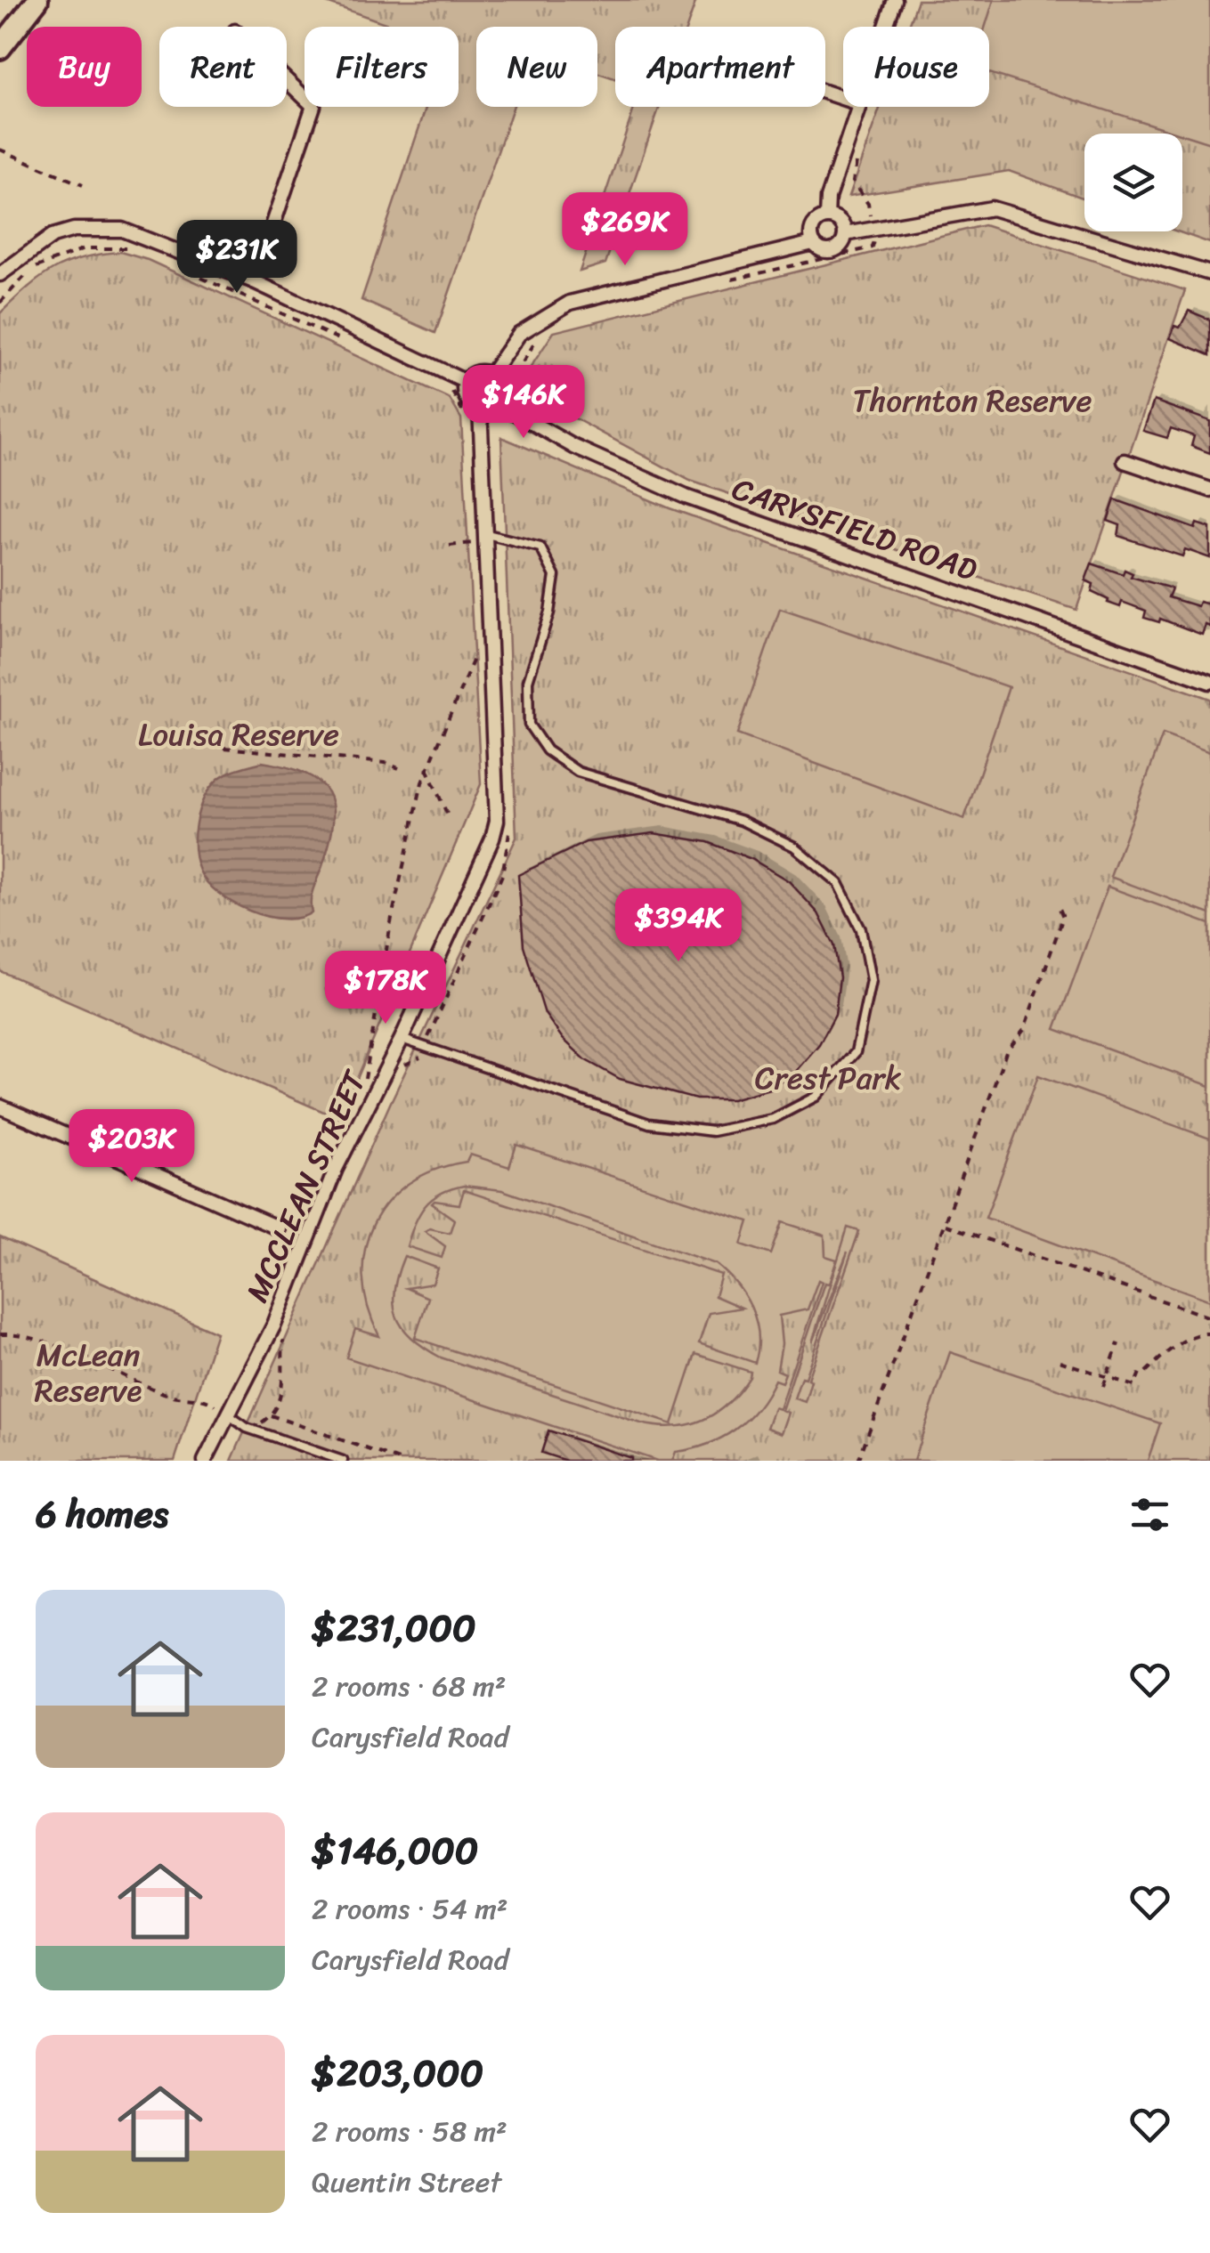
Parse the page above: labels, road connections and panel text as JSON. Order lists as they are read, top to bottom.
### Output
{
  "streets": {
    "street": ["CARYSFIELD ROAD", "MCCLEAN STREET"]
  },
  "crossings": [
    ["CARYSFIELD ROAD", "MCCLEAN STREET"]
  ],
  "parks": [
    "Thornton Reserve",
    "Louisa Reserve",
    "Crest Park",
    "McLean Reserve"
  ],
  "page": {
    "chip": [
      "Buy",
      "Rent",
      "Filters",
      "New",
      "Apartment",
      "House"
    ],
    "price": [
      "$269K",
      "$231K",
      "$146K",
      "$394K",
      "$178K",
      "$203K"
    ],
    "heading": "6 homes",
    "list": [
      {
        "name": "$231,000",
        "note": "2 rooms · 68 m² · Carysfield Road"
      },
      {
        "name": "$146,000",
        "note": "2 rooms · 54 m² · Carysfield Road"
      },
      {
        "name": "$203,000",
        "note": "2 rooms · 58 m² · Quentin Street"
      }
    ]
  }
}
